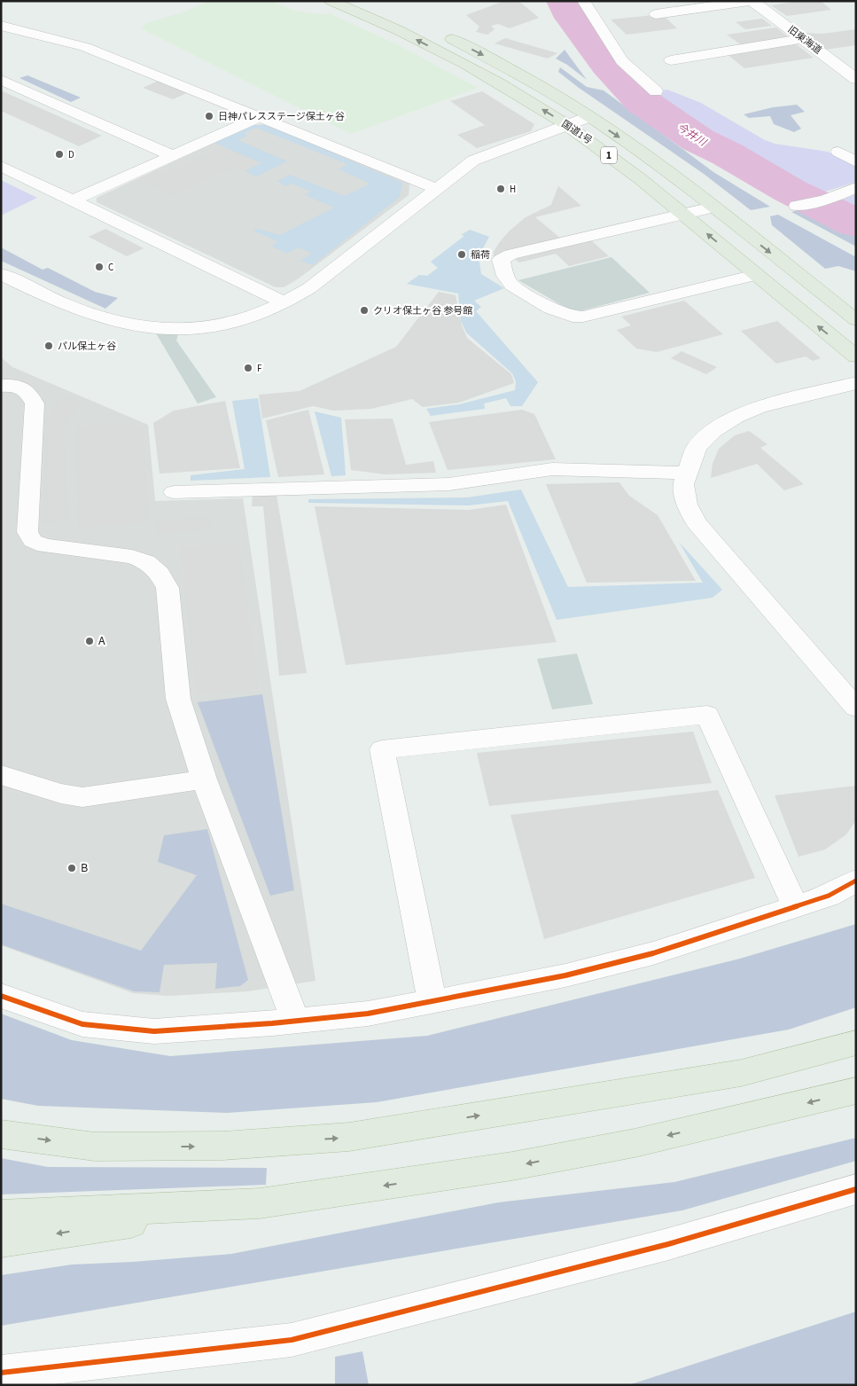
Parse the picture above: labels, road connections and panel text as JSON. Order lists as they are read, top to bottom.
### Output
{
  "streets": {
    "highway": ["国道1号", "1"],
    "street": ["旧東海道"]
  },
  "water": ["今井川"],
  "places": [
    "日神パレスステージ保土ヶ谷",
    "D",
    "H",
    "稲荷",
    "C",
    "クリオ保土ヶ谷 参号館",
    "パル保土ヶ谷",
    "F",
    "A",
    "B"
  ]
}
